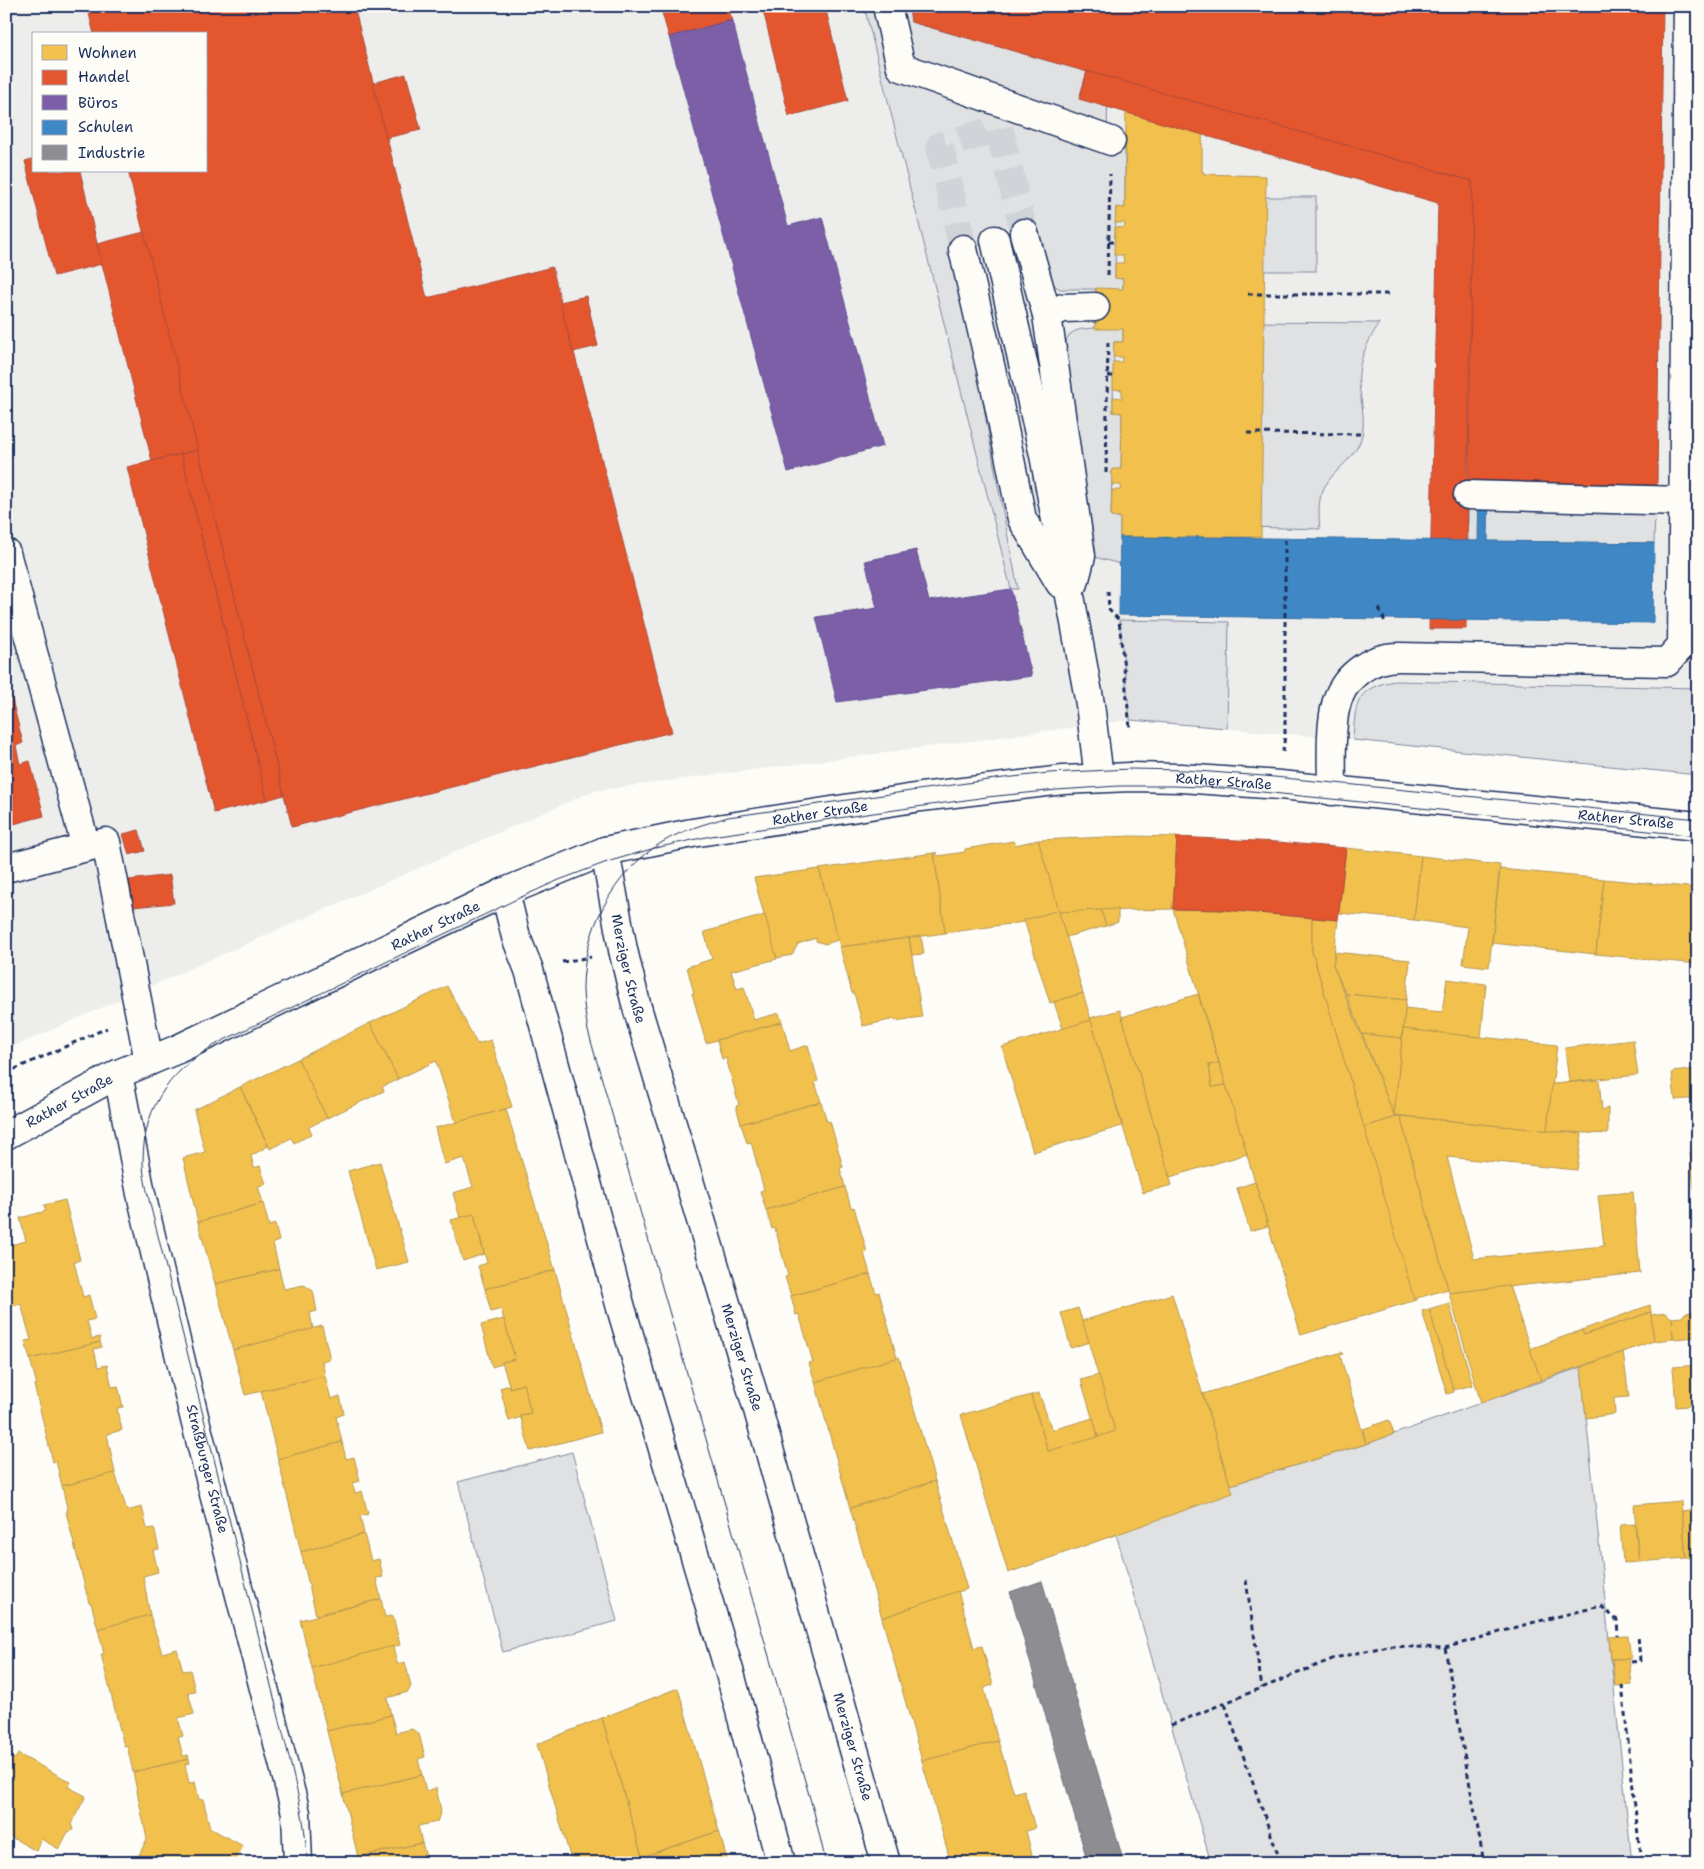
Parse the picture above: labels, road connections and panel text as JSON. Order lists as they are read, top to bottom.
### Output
{
  "streets": {
    "street": ["Rather Straße", "Merziger Straße", "Straßburger Straße"]
  },
  "crossings": [
    ["Rather Straße", "Merziger Straße"],
    ["Rather Straße", "Straßburger Straße"]
  ],
  "legend": [
    "Wohnen",
    "Handel",
    "Büros",
    "Schulen",
    "Industrie"
  ]
}
